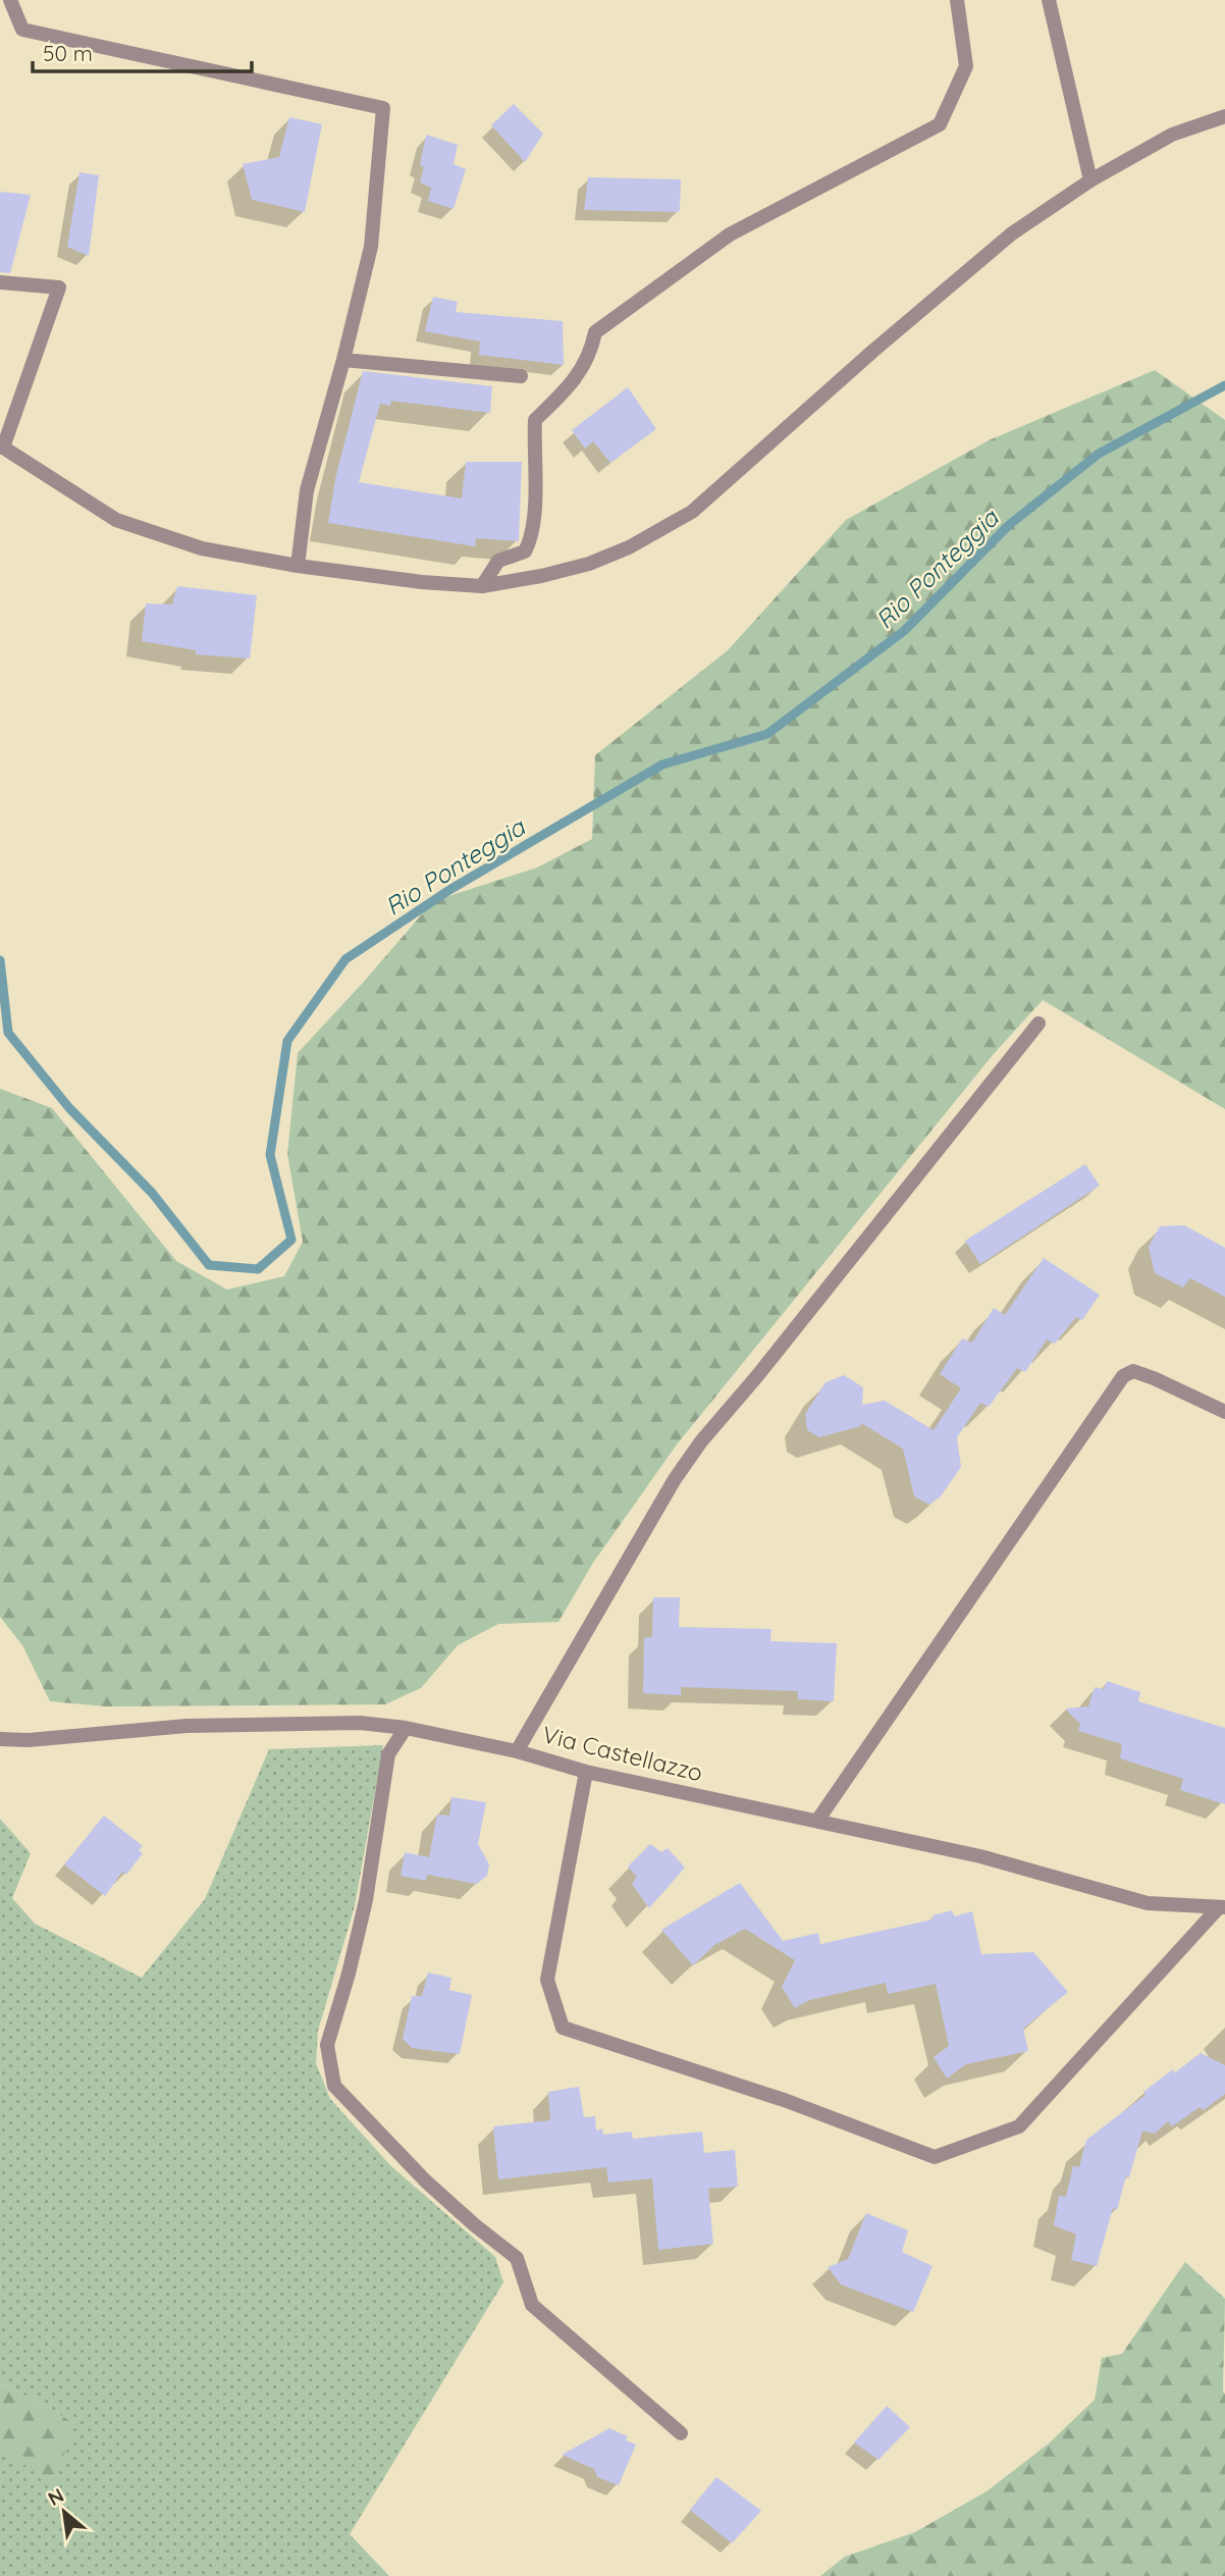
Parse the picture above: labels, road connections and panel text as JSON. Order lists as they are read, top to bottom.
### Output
{
  "streets": {
    "street": ["Via Castellazzo"]
  },
  "water": ["Rio Ponteggia"],
  "scale_bar": "50 m",
  "north": "top left"
}
